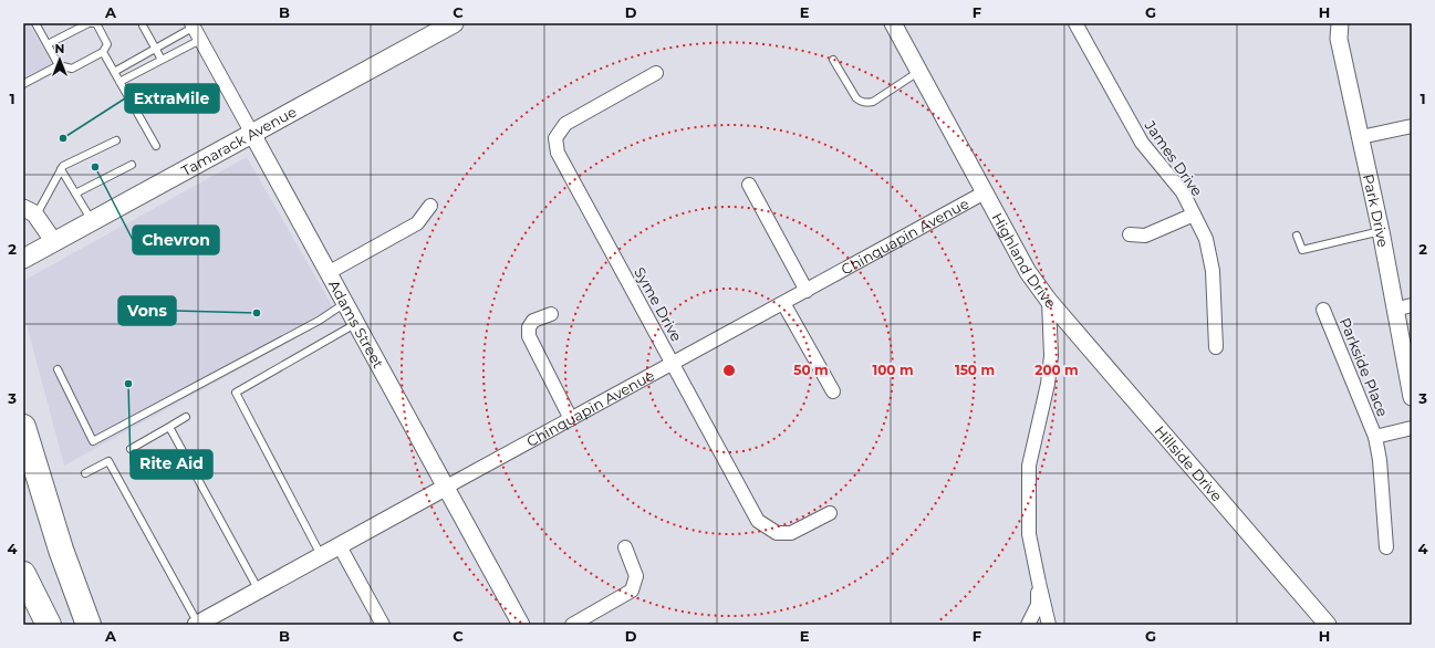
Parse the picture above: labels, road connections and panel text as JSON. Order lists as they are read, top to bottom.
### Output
{
  "streets": {
    "main road": ["Tamarack Avenue"],
    "street": [
      "James Drive",
      "Park Drive",
      "Chinquapin Avenue",
      "Highland Drive",
      "Syme Drive",
      "Adams Street",
      "Parkside Place",
      "Hillside Drive"
    ]
  },
  "crossings": [
    ["Tamarack Avenue", "Adams Street"],
    ["Chinquapin Avenue", "Highland Drive"],
    ["Chinquapin Avenue", "Syme Drive"],
    ["Chinquapin Avenue", "Adams Street"],
    ["Highland Drive", "Hillside Drive"]
  ],
  "places": [
    "ExtraMile",
    "Chevron",
    "Vons",
    "Rite Aid"
  ],
  "north": "top",
  "grid": {
    "columns": [
      "A",
      "B",
      "C",
      "D",
      "E",
      "F",
      "G",
      "H"
    ],
    "rows": [
      "1",
      "2",
      "3",
      "4"
    ]
  },
  "rings": [
    "50 m",
    "100 m",
    "150 m",
    "200 m"
  ]
}
